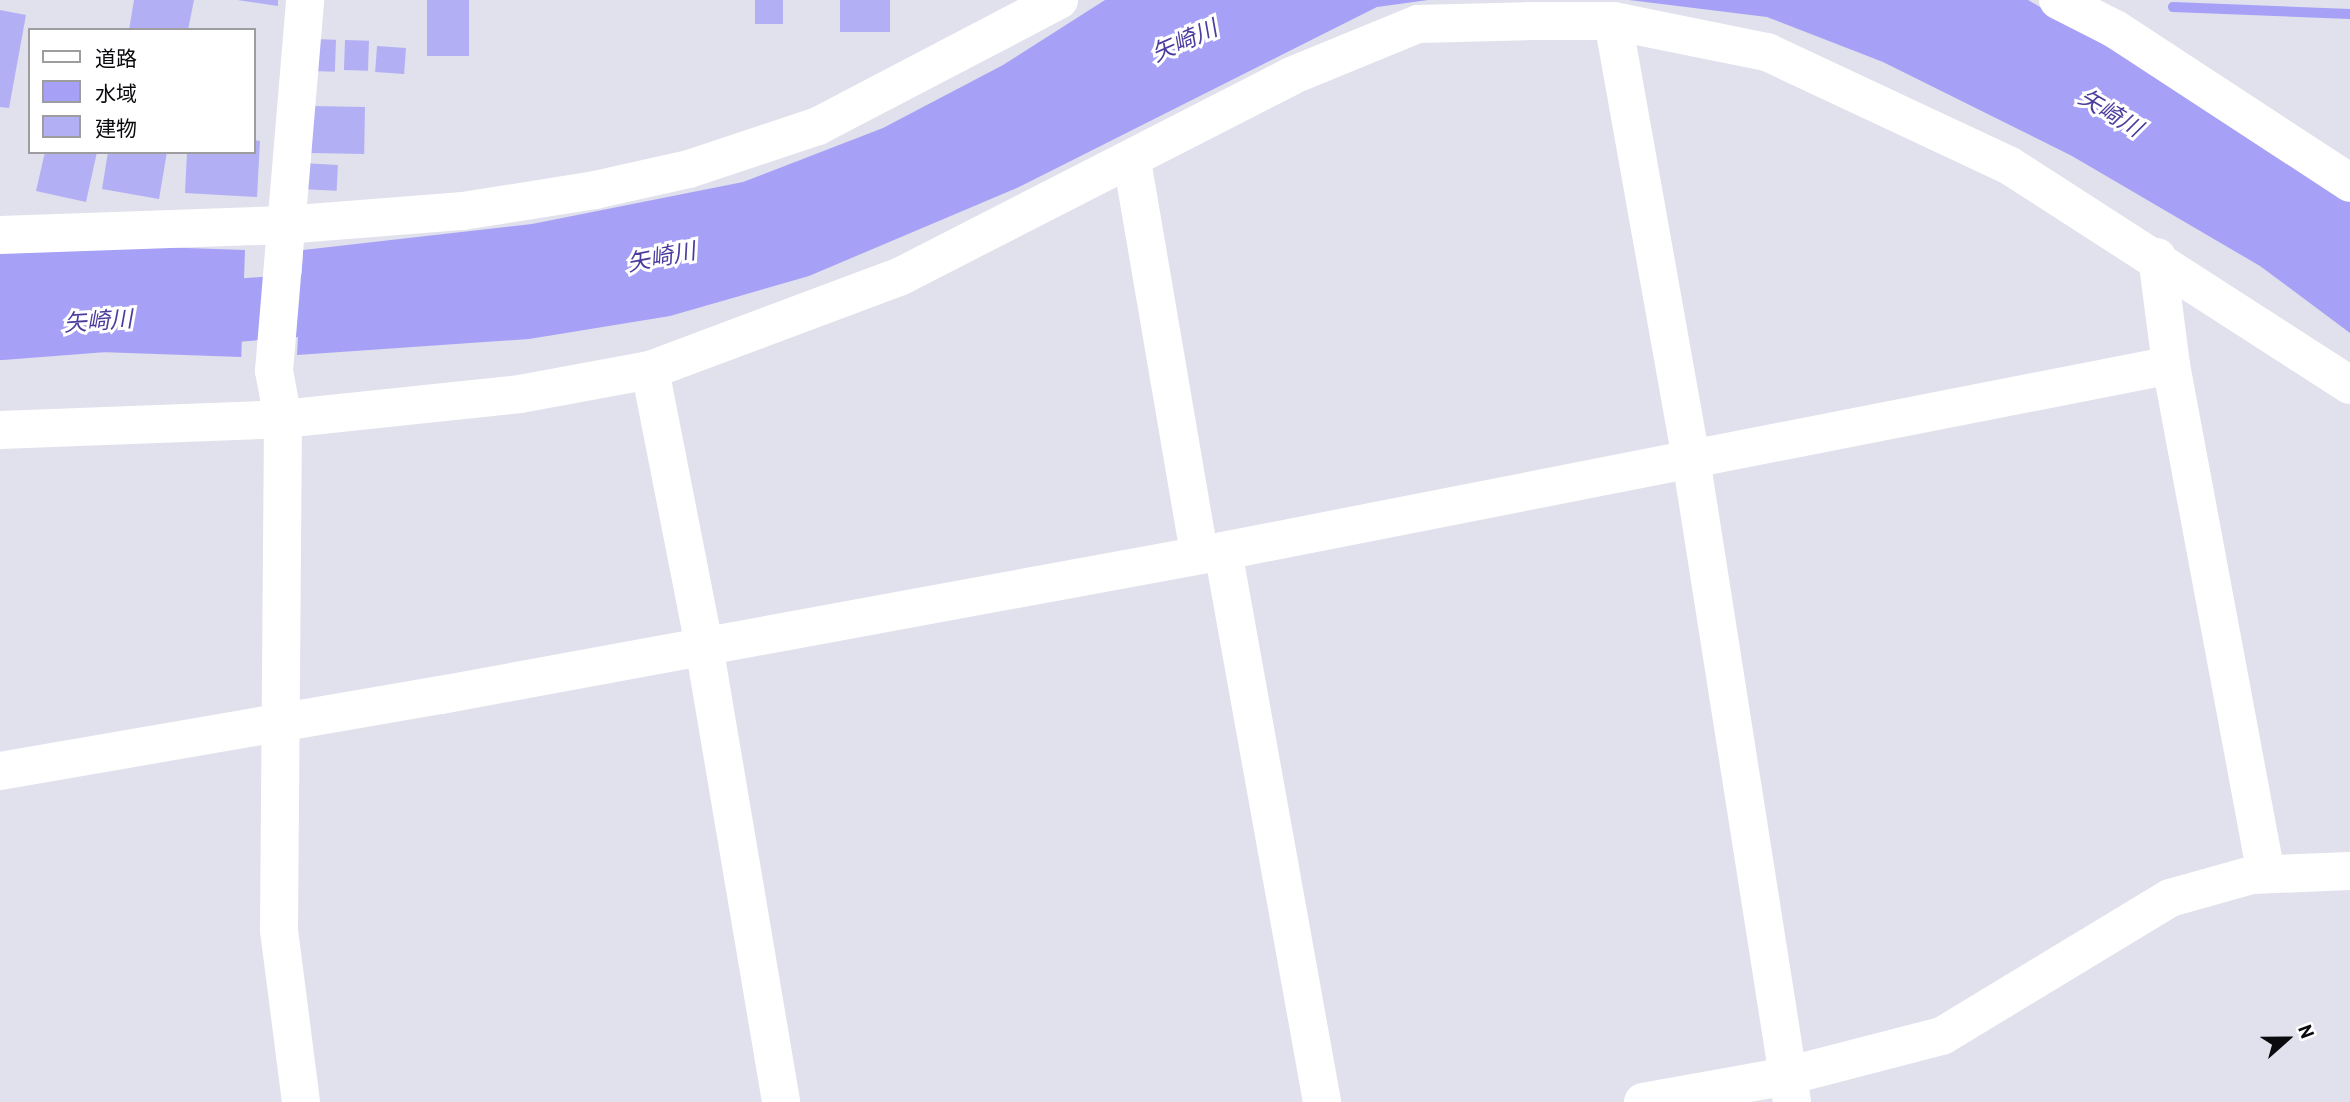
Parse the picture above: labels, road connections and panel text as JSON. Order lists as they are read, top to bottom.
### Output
{
  "water": ["矢崎川"],
  "legend": ["道路", "水域", "建物"],
  "north": "right"
}
